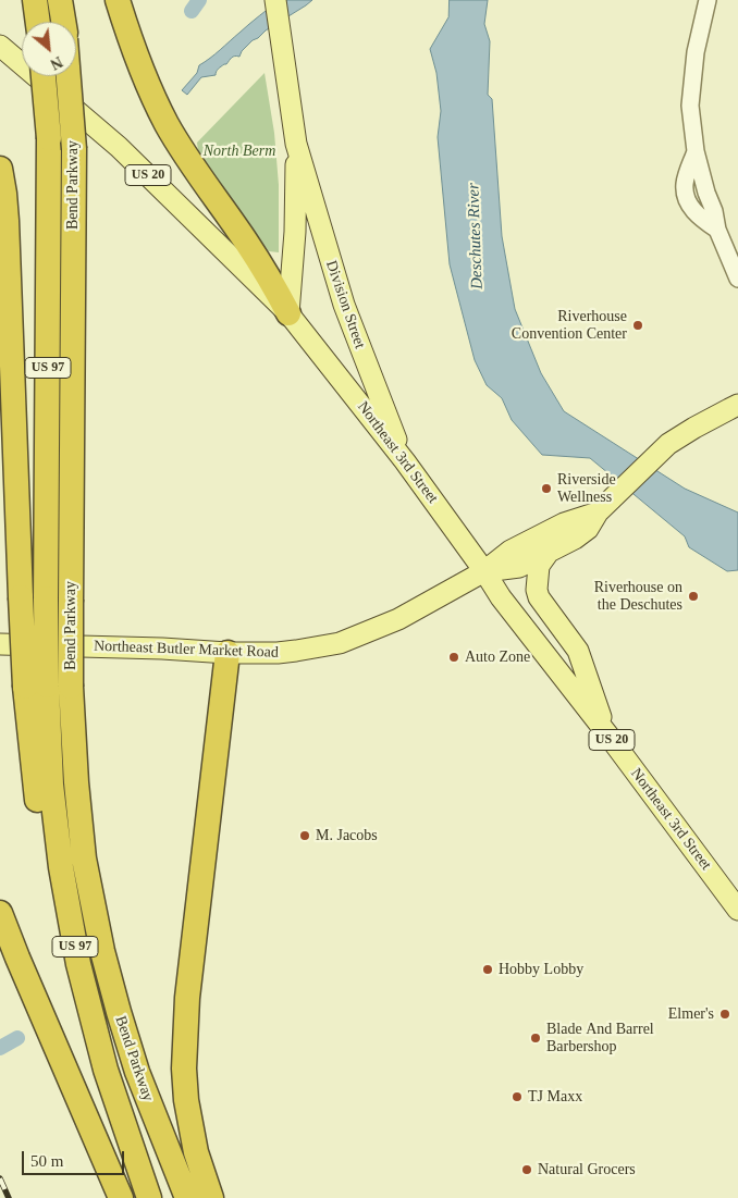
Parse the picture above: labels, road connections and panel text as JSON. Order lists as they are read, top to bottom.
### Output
{
  "streets": {
    "highway": ["Bend Parkway", "US 97"],
    "main road": [
      "US 20",
      "Division Street",
      "Northeast 3rd Street",
      "Northeast Butler Market Road"
    ]
  },
  "crossings": [
    ["Division Street", "Northeast 3rd Street"],
    ["Northeast 3rd Street", "Northeast Butler Market Road"]
  ],
  "water": ["Deschutes River"],
  "parks": ["North Berm"],
  "places": [
    "Riverhouse Convention Center",
    "Riverside Wellness",
    "Riverhouse on the Deschutes",
    "Auto Zone",
    "M. Jacobs",
    "Hobby Lobby",
    "Elmer's",
    "Blade And Barrel Barbershop",
    "TJ Maxx",
    "Natural Grocers"
  ],
  "scale_bar": "50 m",
  "north": "bottom right"
}
